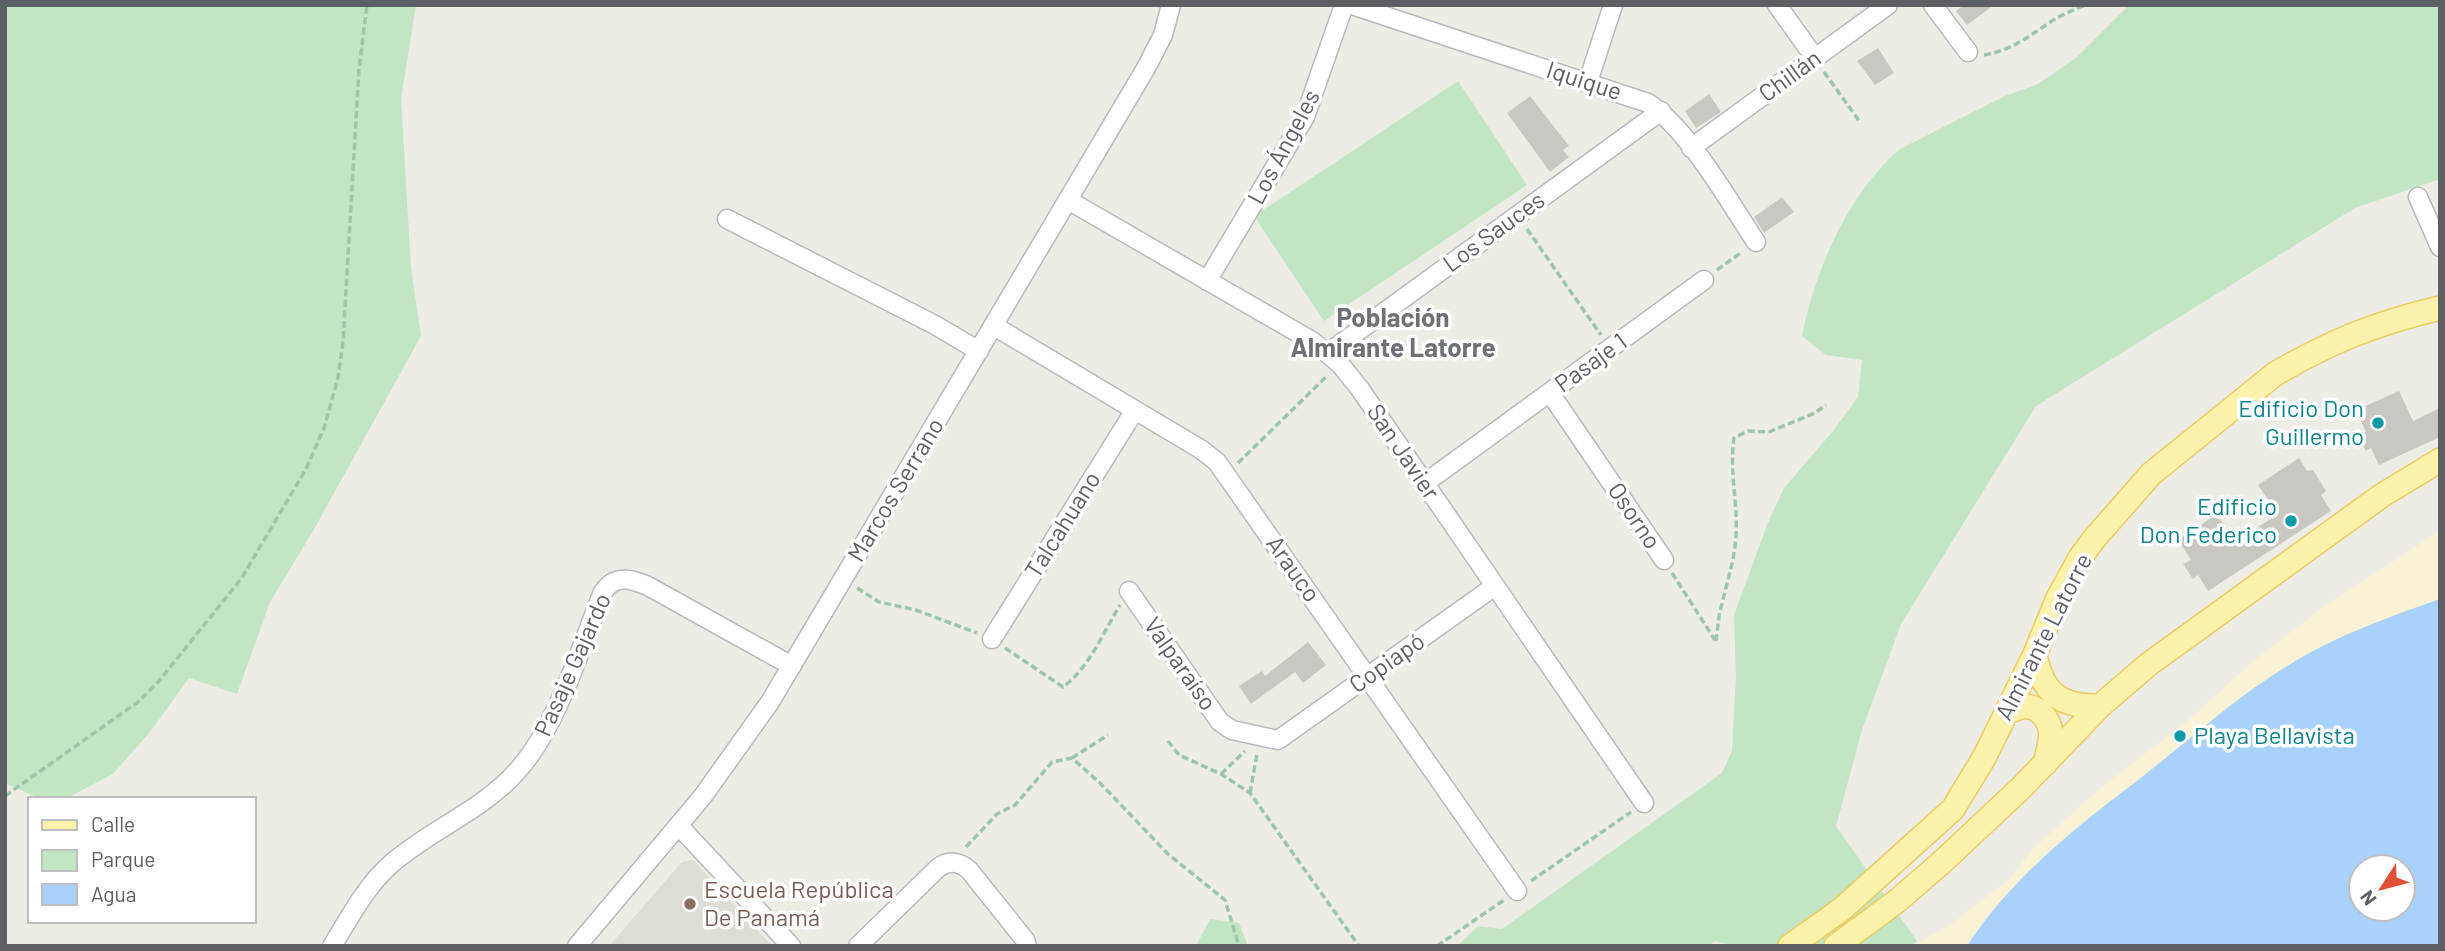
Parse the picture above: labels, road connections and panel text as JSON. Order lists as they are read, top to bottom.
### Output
{
  "streets": {
    "main road": ["Almirante Latorre"],
    "street": [
      "Chillán",
      "Iquique",
      "Los Ángeles",
      "Los Sauces",
      "Pasaje 1",
      "San Javier",
      "Marcos Serrano",
      "Osorno",
      "Talcahuano",
      "Arauco",
      "Copiapó",
      "Valparaíso",
      "Pasaje Gajardo"
    ]
  },
  "crossings": [
    ["Chillán", "Iquique"],
    ["Iquique", "Los Sauces"],
    ["Los Ángeles", "San Javier"],
    ["Los Sauces", "San Javier"],
    ["Pasaje 1", "San Javier"],
    ["Pasaje 1", "Osorno"],
    ["San Javier", "Marcos Serrano"],
    ["San Javier", "Copiapó"],
    ["Marcos Serrano", "Arauco"],
    ["Marcos Serrano", "Pasaje Gajardo"],
    ["Talcahuano", "Arauco"],
    ["Arauco", "Copiapó"],
    ["Copiapó", "Valparaíso"]
  ],
  "districts": ["Población Almirante Latorre"],
  "places": [
    "Edificio Don Guillermo",
    "Edificio Don Federico",
    "Playa Bellavista",
    "Escuela República De Panamá"
  ],
  "legend": ["Calle", "Parque", "Agua"],
  "north": "bottom left"
}
